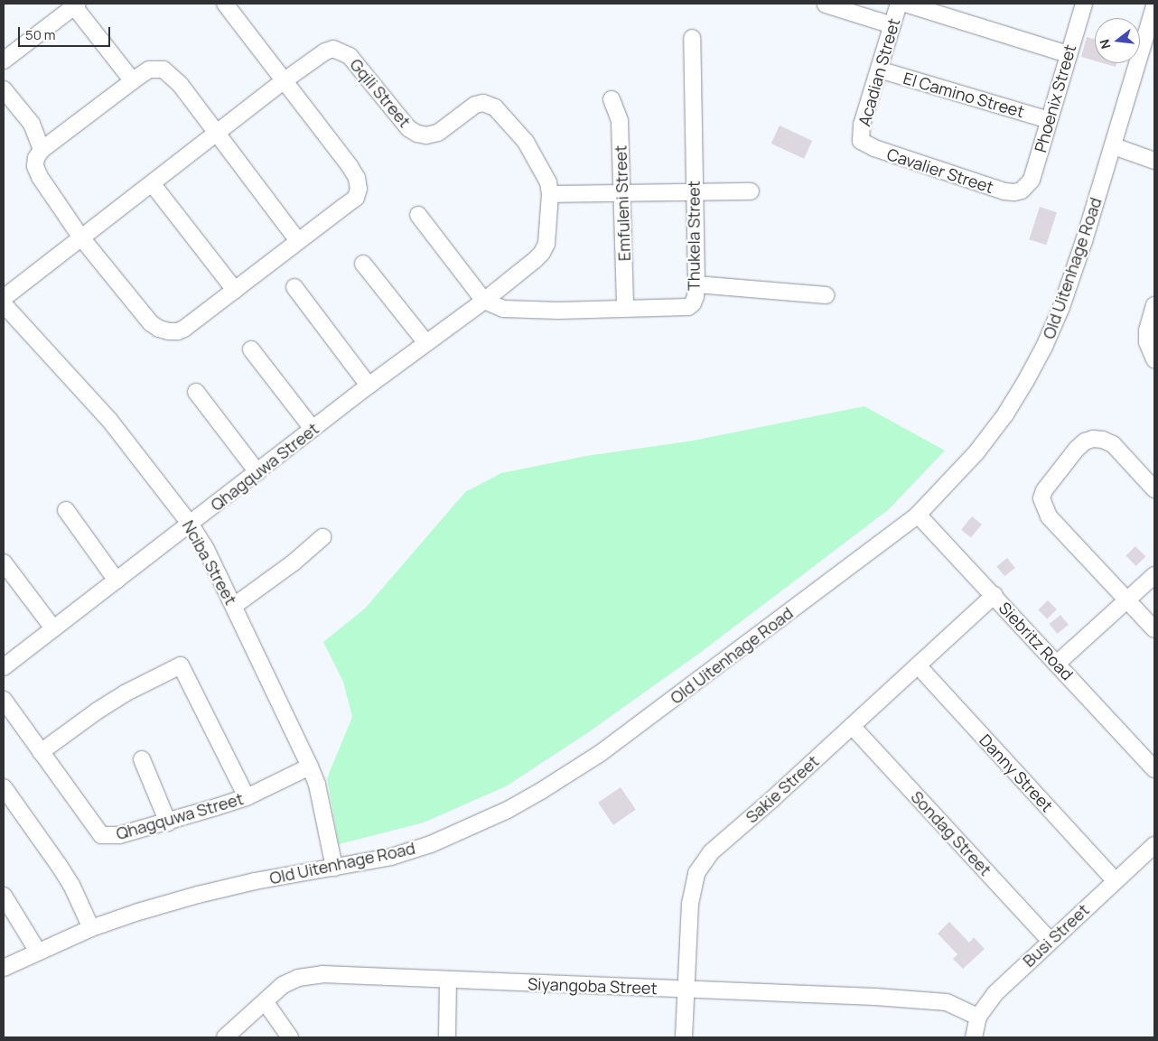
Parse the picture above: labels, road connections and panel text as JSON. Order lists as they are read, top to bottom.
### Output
{
  "streets": {
    "street": [
      "Acadian Street",
      "Gqili Street",
      "El Camino Street",
      "Phoenix Street",
      "Cavalier Street",
      "Emfuleni Street",
      "Thukela Street",
      "Old Uitenhage Road",
      "Qhagquwa Street",
      "Nciba Street",
      "Siebritz Road",
      "Danny Street",
      "Sakie Street",
      "Sondag Street",
      "Busi Street",
      "Siyangoba Street"
    ]
  },
  "crossings": [
    ["Acadian Street", "El Camino Street"],
    ["Acadian Street", "Cavalier Street"],
    ["Gqili Street", "Thukela Street"],
    ["Gqili Street", "Qhagquwa Street"],
    ["El Camino Street", "Phoenix Street"],
    ["Phoenix Street", "Cavalier Street"],
    ["Emfuleni Street", "Thukela Street"],
    ["Thukela Street", "Qhagquwa Street"],
    ["Old Uitenhage Road", "Nciba Street"],
    ["Old Uitenhage Road", "Siebritz Road"],
    ["Qhagquwa Street", "Nciba Street"],
    ["Siebritz Road", "Sakie Street"],
    ["Danny Street", "Sakie Street"],
    ["Danny Street", "Busi Street"],
    ["Sakie Street", "Sondag Street"],
    ["Sakie Street", "Siyangoba Street"],
    ["Sondag Street", "Busi Street"],
    ["Busi Street", "Siyangoba Street"]
  ],
  "scale_bar": "50 m",
  "north": "left"
}
